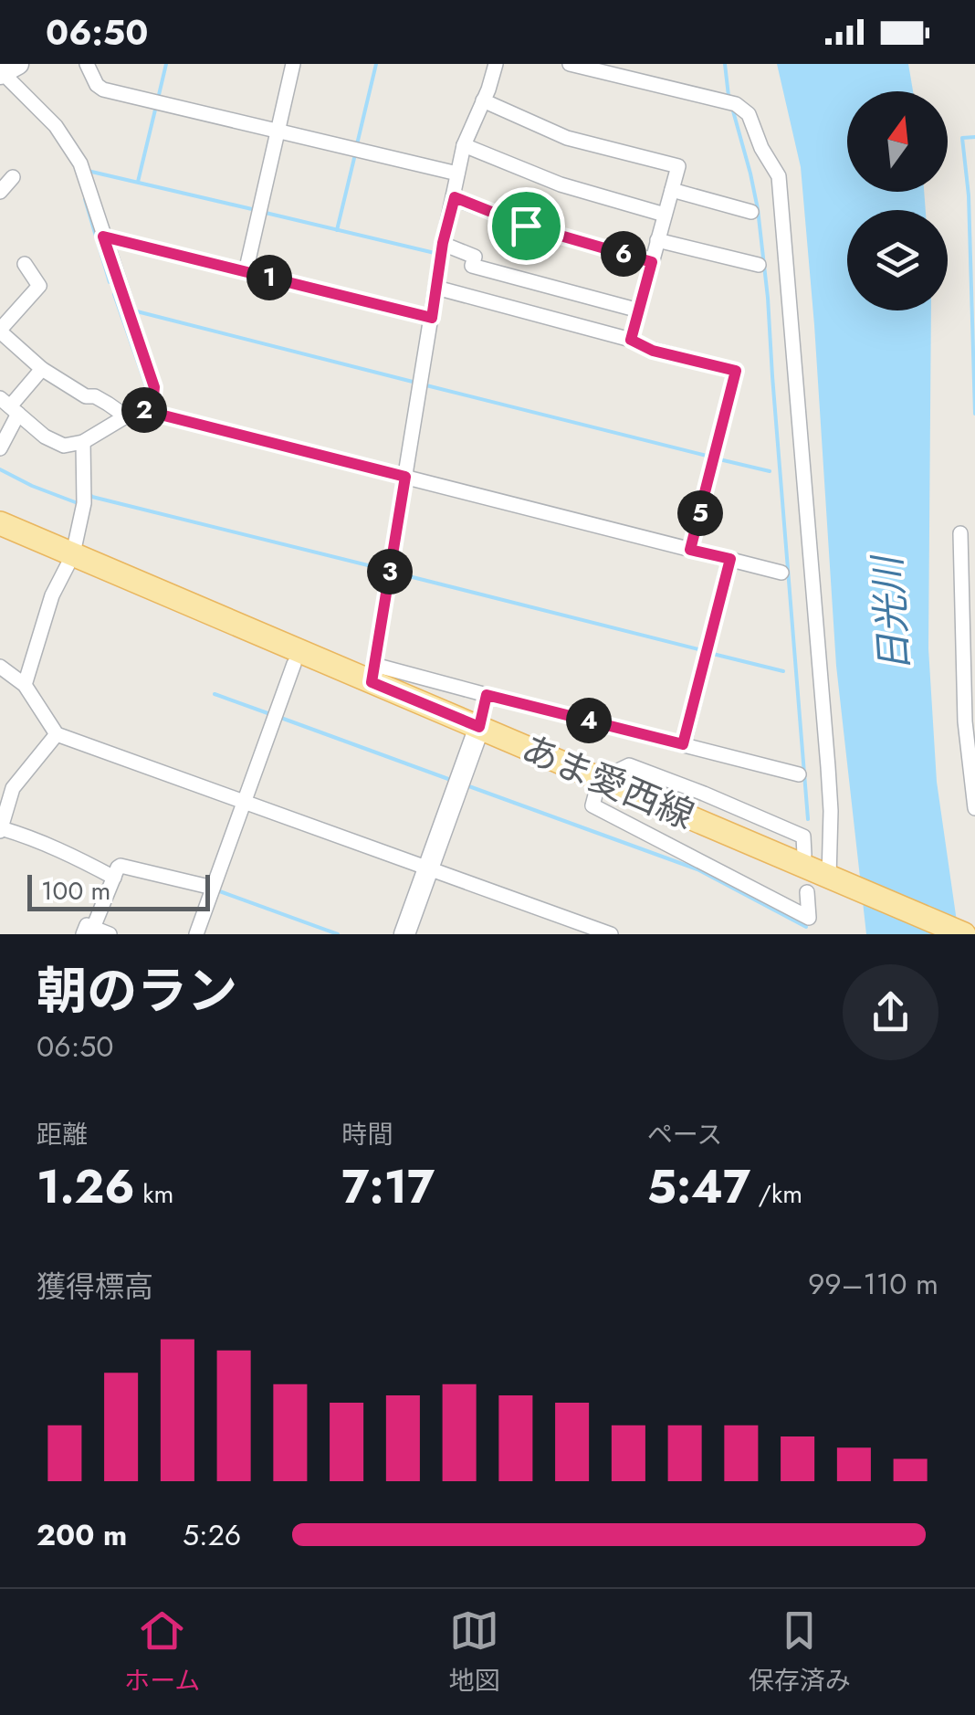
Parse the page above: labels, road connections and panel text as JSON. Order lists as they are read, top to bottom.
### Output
{
  "streets": {
    "main road": ["あま愛西線"]
  },
  "water": ["日光川"],
  "scale_bar": "100 m",
  "north": "top",
  "page": {
    "status": "06:50",
    "pins": [
      "6",
      "1",
      "2",
      "5",
      "3",
      "4"
    ],
    "scale": "100 m",
    "heading": ["朝のラン", "06:50"],
    "stats": [
      ["距離", "1.26 km"],
      ["時間", "7:17"],
      ["ペース", "5:47 /km"]
    ],
    "chart": ["獲得標高", "99–110 m"],
    "list": [
      {
        "name": "200 m",
        "note": "5:26"
      }
    ],
    "tabs": ["ホーム", "地図", "保存済み"]
  }
}
